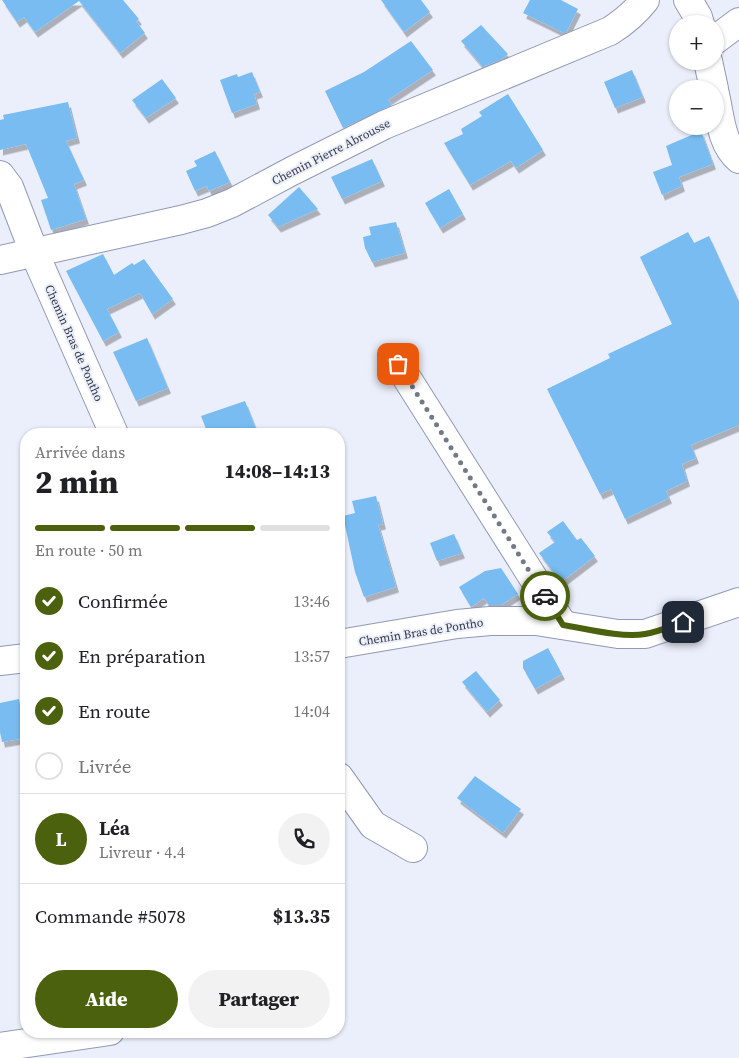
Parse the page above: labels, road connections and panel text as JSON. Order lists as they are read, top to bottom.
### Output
{
  "streets": {
    "street": ["Chemin Pierre Abrousse", "Chemin Bras de Pontho"]
  },
  "crossings": [
    ["Chemin Pierre Abrousse", "Chemin Bras de Pontho"]
  ],
  "page": {
    "map_buttons": ["+", "−"],
    "heading": ["2 min", "Arrivée dans", "14:08–14:13"],
    "panel": [
      "Léa",
      "Livreur · 4.4",
      "Commande #5078",
      "$13.35"
    ],
    "bar": "En route · 50 m",
    "list": [
      ["Confirmée", "13:46"],
      ["En préparation", "13:57"],
      ["En route", "14:04"],
      "Livrée"
    ],
    "round": "L",
    "buttons": ["Aide", "Partager"]
  }
}
